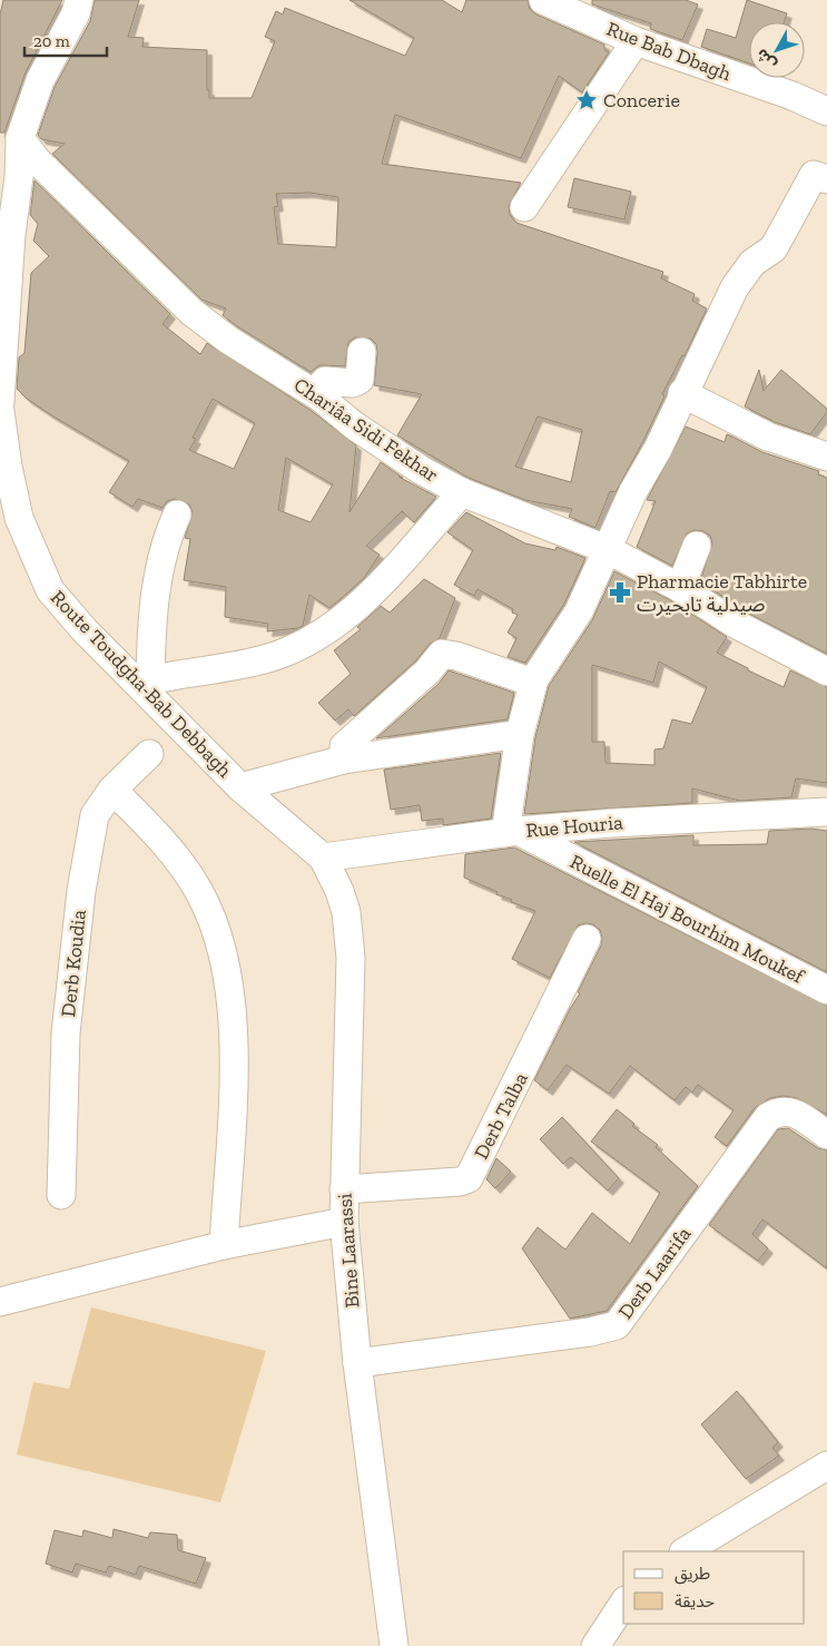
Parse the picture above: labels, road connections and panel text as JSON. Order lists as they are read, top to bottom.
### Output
{
  "streets": {
    "street": [
      "Rue Bab Dbagh",
      "Chariâa Sidi Fekhar",
      "Route Toudgha-Bab Debbagh",
      "Rue Houria",
      "Ruelle El Haj Bourhim Moukef",
      "Derb Koudia",
      "Derb Talba",
      "Bine Laarassi",
      "Derb Laarifa"
    ]
  },
  "crossings": [
    ["Route Toudgha-Bab Debbagh", "Rue Houria"],
    ["Route Toudgha-Bab Debbagh", "Bine Laarassi"],
    ["Rue Houria", "Ruelle El Haj Bourhim Moukef"],
    ["Rue Houria", "Bine Laarassi"],
    ["Derb Talba", "Bine Laarassi"],
    ["Bine Laarassi", "Derb Laarifa"]
  ],
  "places": {
    "place": ["Concerie"],
    "pharmacy": ["Pharmacie Tabhirte صيدلية تابحيرت"]
  },
  "legend": ["طريق", "حديقة"],
  "scale_bar": "20 m",
  "north": "bottom left"
}
